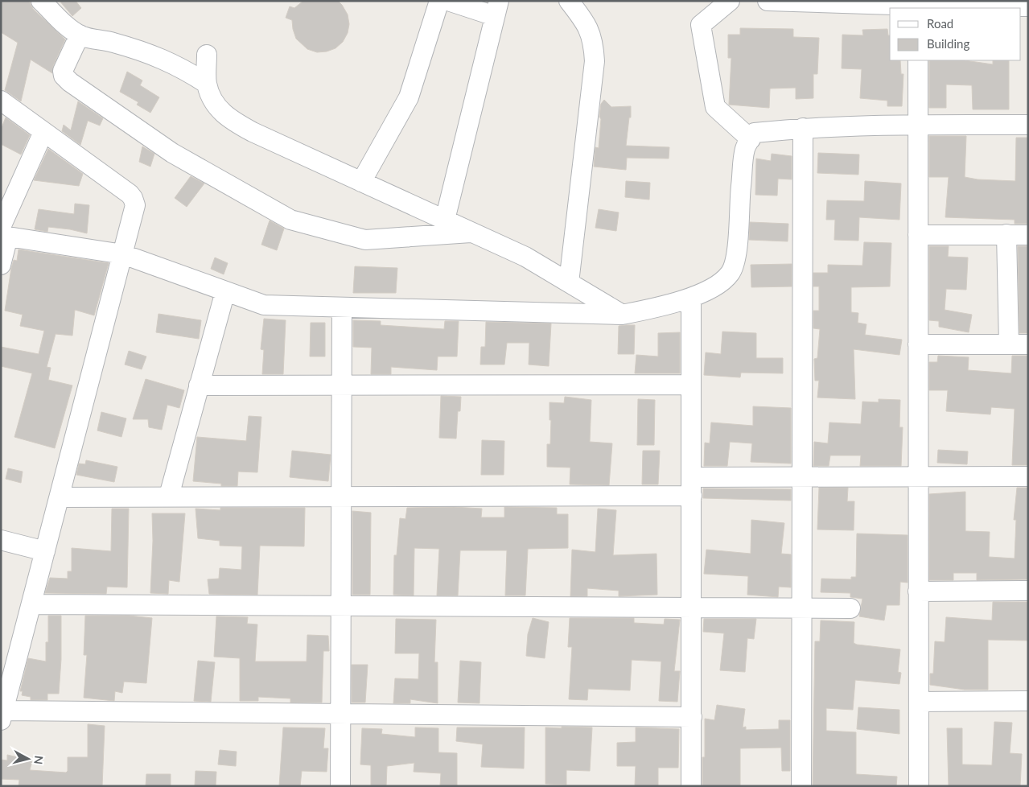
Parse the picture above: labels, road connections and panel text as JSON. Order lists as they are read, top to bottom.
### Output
{
  "legend": ["Road", "Building"],
  "north": "right"
}
